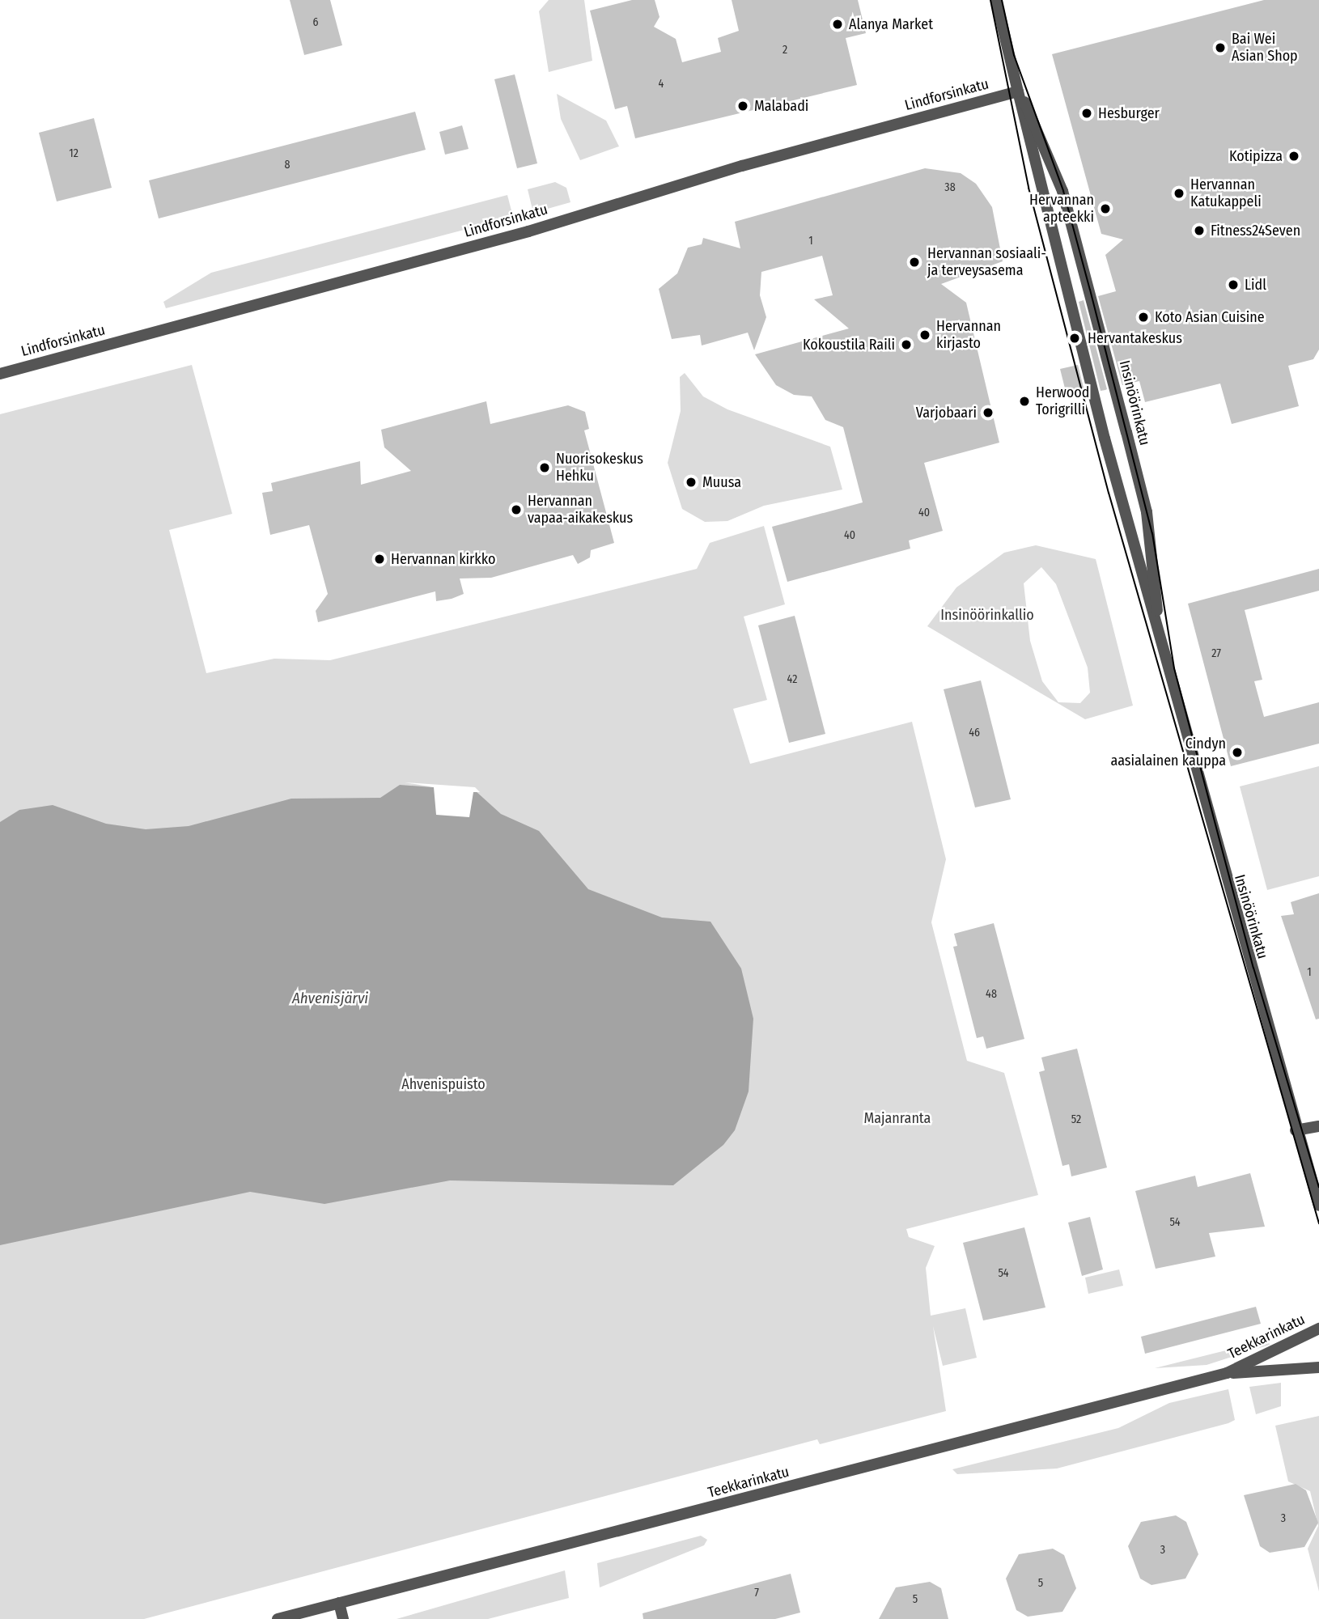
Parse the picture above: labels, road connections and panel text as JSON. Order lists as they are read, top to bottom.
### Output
{
  "streets": {
    "street": ["Lindforsinkatu", "Insinöörinkatu", "Teekkarinkatu"]
  },
  "crossings": [
    ["Lindforsinkatu", "Insinöörinkatu"]
  ],
  "water": ["Ahvenisjärvi"],
  "parks": ["Insinöörinkallio", "Ahvenispuisto", "Majanranta"],
  "places": [
    "Alanya Market",
    "Bai Wei Asian Shop",
    "Malabadi",
    "Hesburger",
    "Kotipizza",
    "Hervannan Katukappeli",
    "Hervannan apteekki",
    "Fitness24Seven",
    "Hervannan sosiaali- ja terveysasema",
    "Lidl",
    "Koto Asian Cuisine",
    "Hervannan kirjasto",
    "Hervantakeskus",
    "Kokoustila Raili",
    "Herwood Torigrilli",
    "Varjobaari",
    "Nuorisokeskus Hehku",
    "Muusa",
    "Hervannan vapaa-aikakeskus",
    "Hervannan kirkko",
    "Cindyn aasialainen kauppa"
  ],
  "house_numbers": [
    "6",
    "2",
    "4",
    "12",
    "8",
    "38",
    "1",
    "40",
    "40",
    "27",
    "42",
    "46",
    "1",
    "48",
    "52",
    "54",
    "54",
    "3",
    "3",
    "5",
    "7",
    "5"
  ]
}
